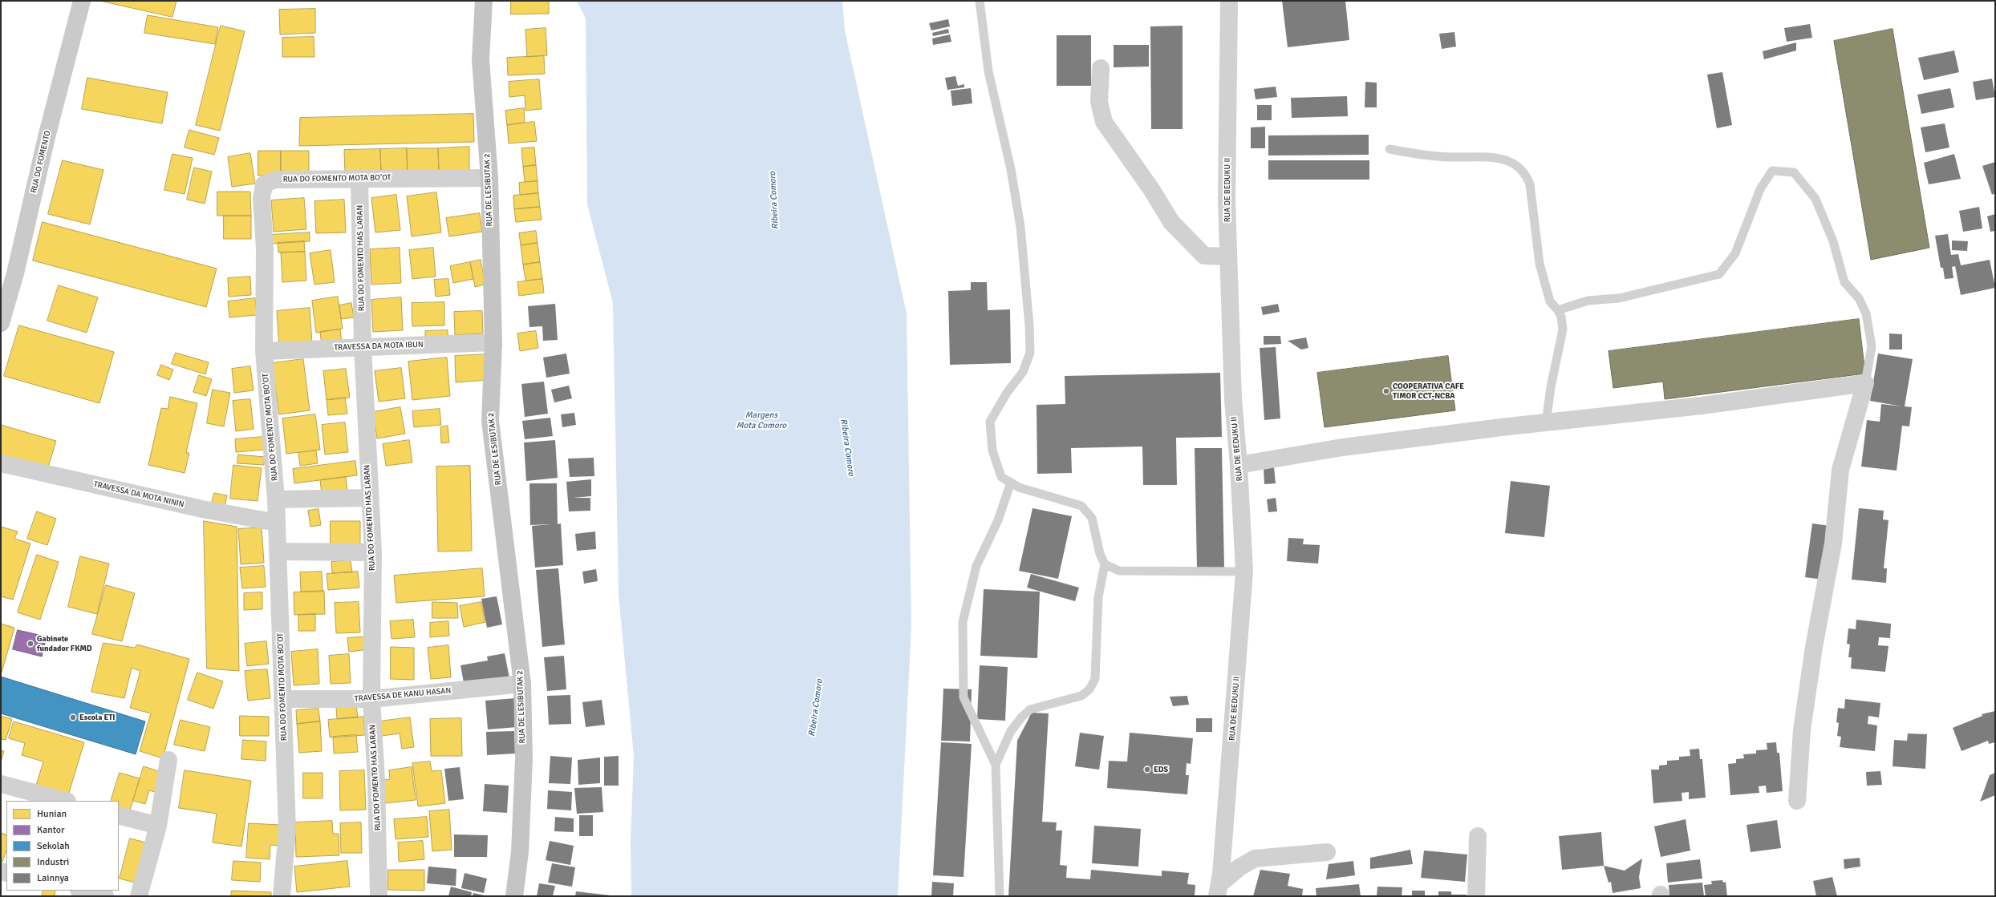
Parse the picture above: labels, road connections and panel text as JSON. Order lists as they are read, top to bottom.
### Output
{
  "streets": {
    "main road": ["RUA DE LESIBUTAK 2"],
    "street": [
      "RUA DO FOMENTO",
      "RUA DO FOMENTO MOTA BO’OT",
      "RUA DE BEDUKU II",
      "RUA DO FOMENTO HAS LARAN",
      "TRAVESSA DA MOTA IBUN",
      "TRAVESSA DA MOTA NININ",
      "TRAVESSA DE KANU HASAN"
    ]
  },
  "crossings": [
    ["RUA DO FOMENTO MOTA BO’OT", "RUA DE LESIBUTAK 2"],
    ["RUA DO FOMENTO MOTA BO’OT", "RUA DO FOMENTO HAS LARAN"],
    ["RUA DO FOMENTO MOTA BO’OT", "TRAVESSA DA MOTA IBUN"],
    ["RUA DO FOMENTO MOTA BO’OT", "TRAVESSA DA MOTA NININ"],
    ["RUA DO FOMENTO MOTA BO’OT", "TRAVESSA DE KANU HASAN"],
    ["RUA DE LESIBUTAK 2", "TRAVESSA DA MOTA IBUN"],
    ["RUA DE LESIBUTAK 2", "TRAVESSA DE KANU HASAN"],
    ["RUA DO FOMENTO HAS LARAN", "TRAVESSA DA MOTA IBUN"],
    ["RUA DO FOMENTO HAS LARAN", "TRAVESSA DE KANU HASAN"]
  ],
  "water": ["Ribeira Comoro", "Margens Mota Comoro"],
  "places": [
    "COOPERATIVA CAFE TIMOR CCT-NCBA",
    "Gabinete fundador FKMD",
    "Escola ETI",
    "EDS"
  ],
  "legend": [
    "Hunian",
    "Kantor",
    "Sekolah",
    "Industri",
    "Lainnya"
  ]
}
